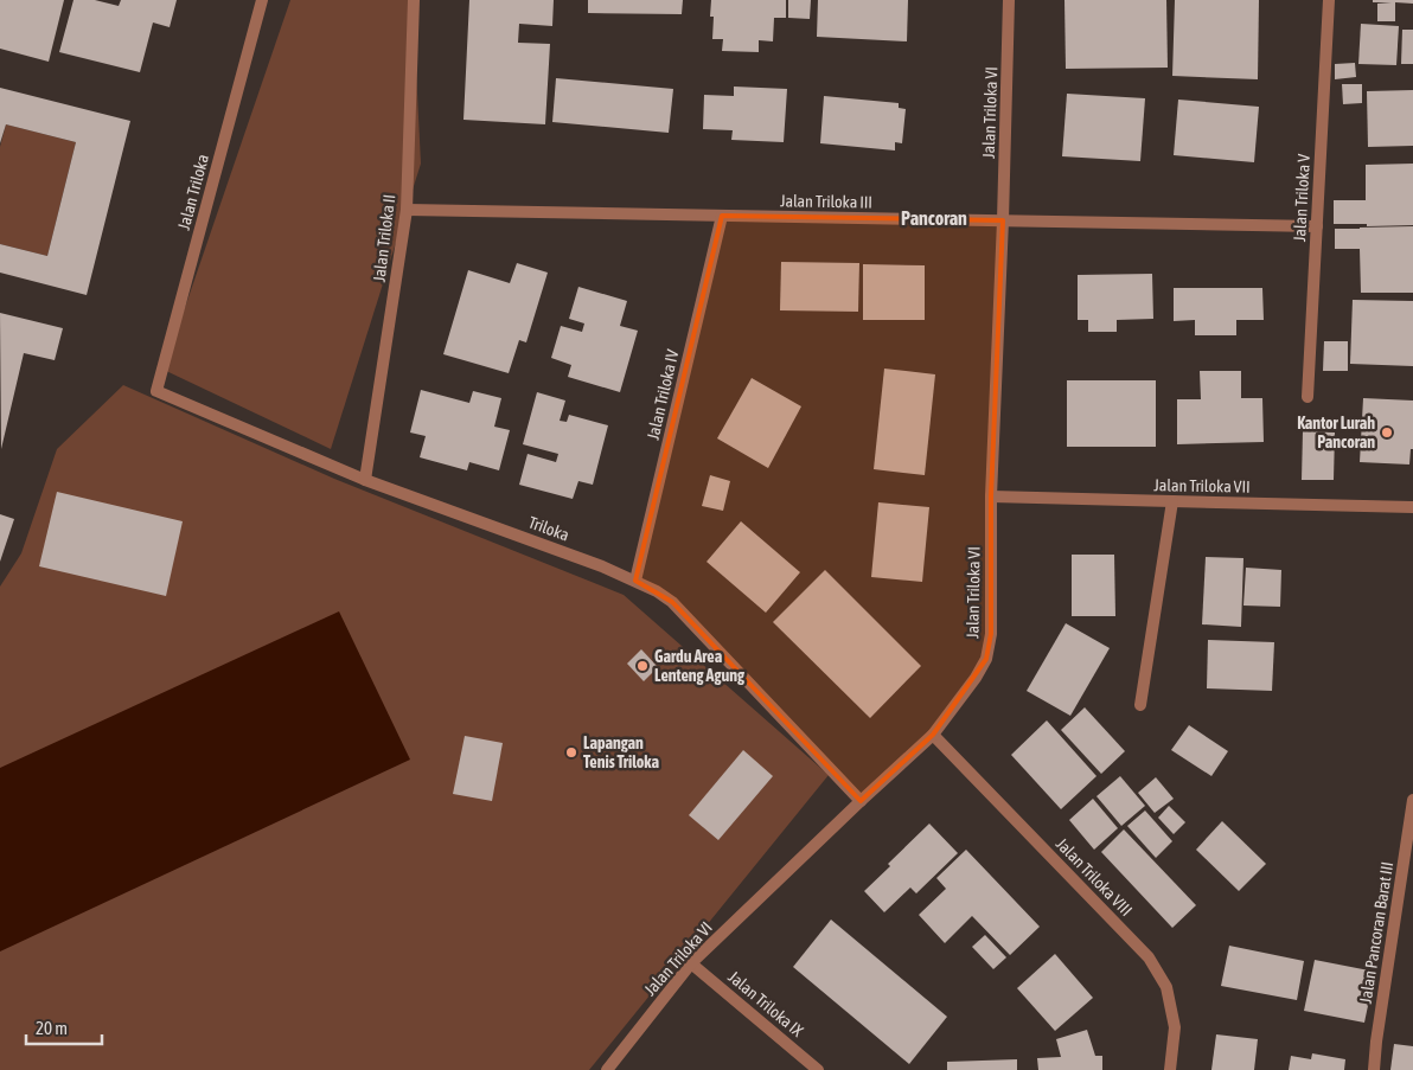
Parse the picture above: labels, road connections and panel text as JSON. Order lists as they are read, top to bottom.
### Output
{
  "streets": {
    "street": [
      "Jalan Triloka VI",
      "Jalan Triloka",
      "Jalan Triloka V",
      "Jalan Triloka III",
      "Jalan Triloka II",
      "Jalan Triloka IV",
      "Jalan Triloka VII",
      "Triloka",
      "Jalan Triloka VIII",
      "Jalan Pancoran Barat III",
      "Jalan Triloka IX"
    ]
  },
  "crossings": [
    ["Jalan Triloka VI", "Jalan Triloka III"],
    ["Jalan Triloka VI", "Jalan Triloka VII"],
    ["Jalan Triloka VI", "Triloka"],
    ["Jalan Triloka VI", "Jalan Triloka VIII"],
    ["Jalan Triloka VI", "Jalan Triloka IX"],
    ["Jalan Triloka", "Triloka"],
    ["Jalan Triloka V", "Jalan Triloka III"],
    ["Jalan Triloka III", "Jalan Triloka II"],
    ["Jalan Triloka III", "Jalan Triloka IV"],
    ["Jalan Triloka II", "Triloka"],
    ["Jalan Triloka IV", "Triloka"]
  ],
  "districts": ["Pancoran"],
  "places": ["Kantor Lurah Pancoran", "Gardu Area Lenteng Agung", "Lapangan Tenis Triloka"],
  "scale_bar": "20 m"
}
